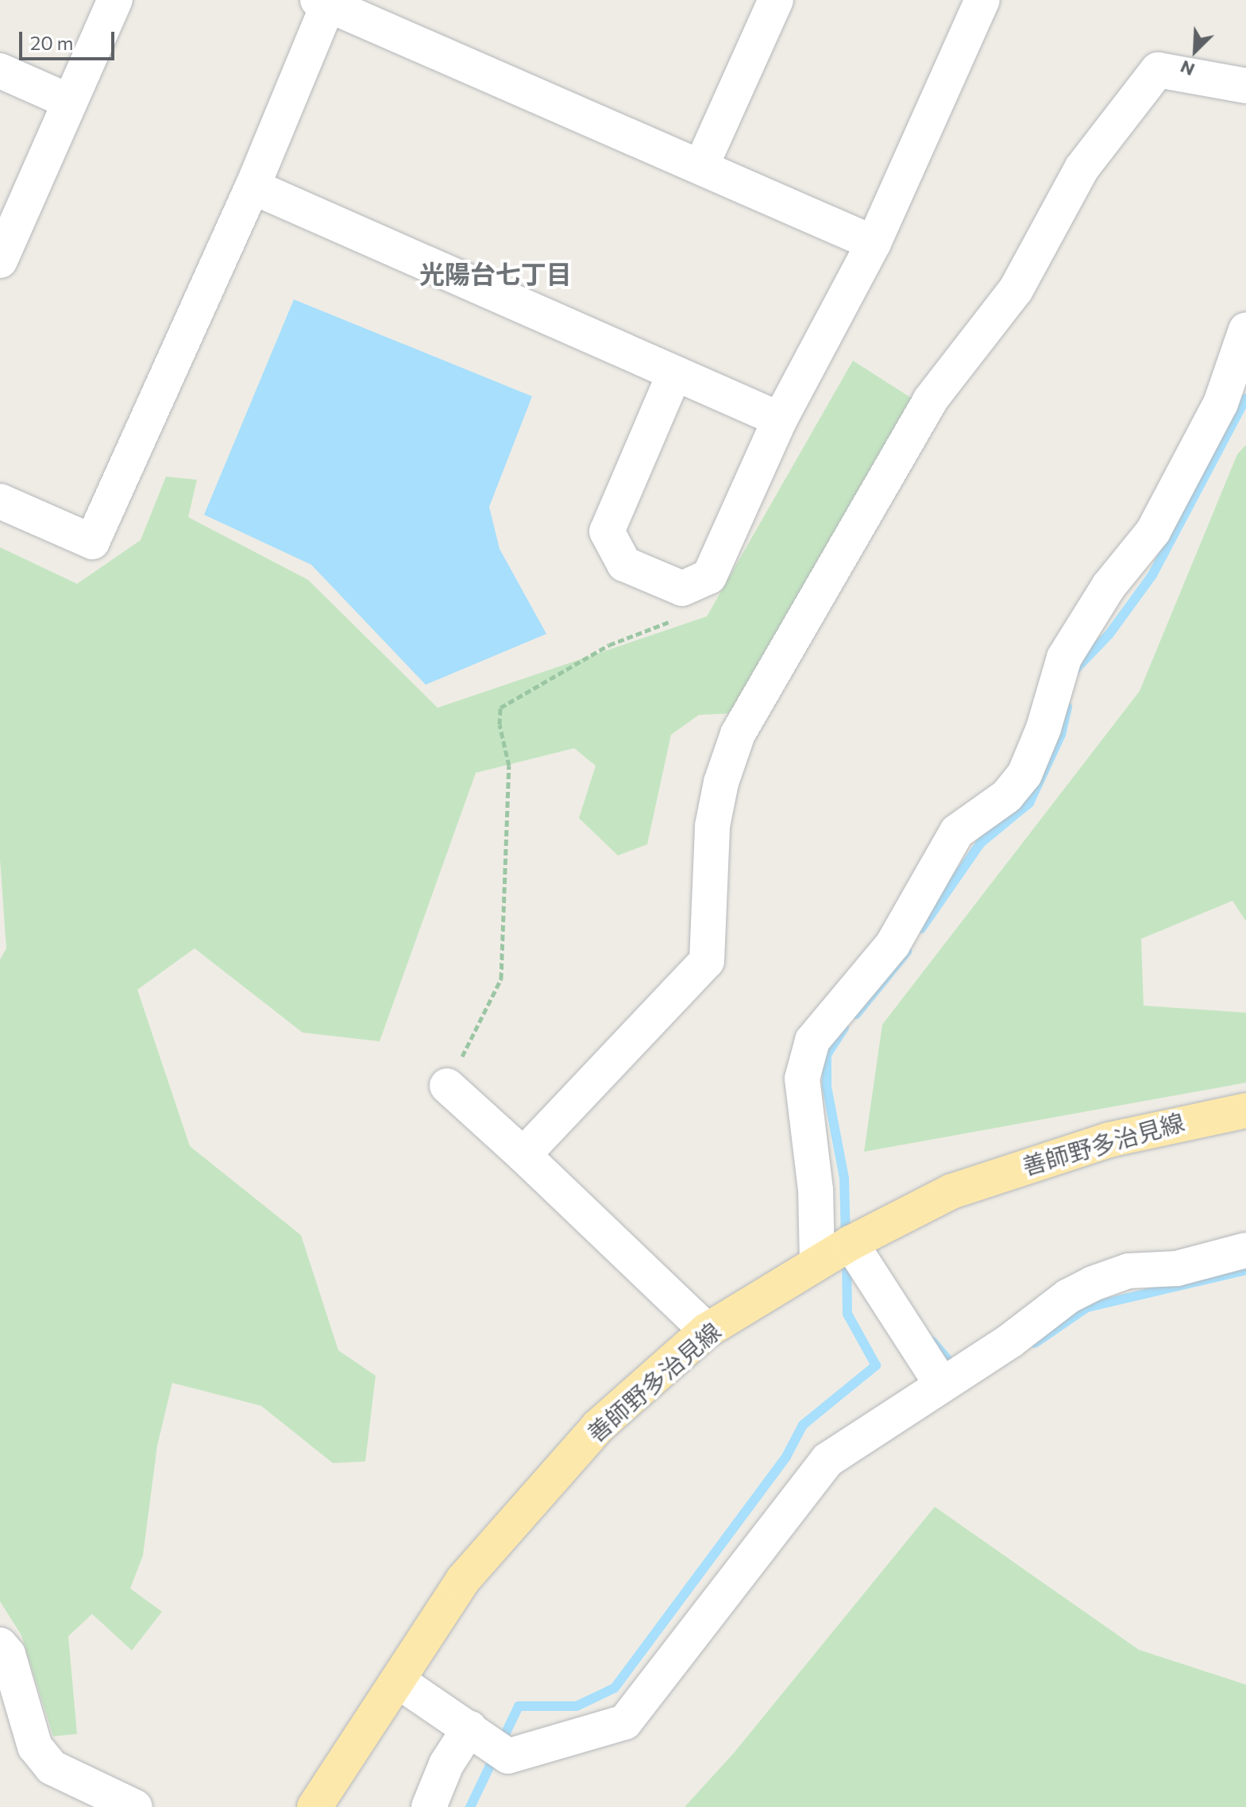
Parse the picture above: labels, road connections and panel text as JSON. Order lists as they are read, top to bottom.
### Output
{
  "streets": {
    "main road": ["善師野多治見線"]
  },
  "districts": ["光陽台七丁目"],
  "scale_bar": "20 m",
  "north": "bottom left"
}
